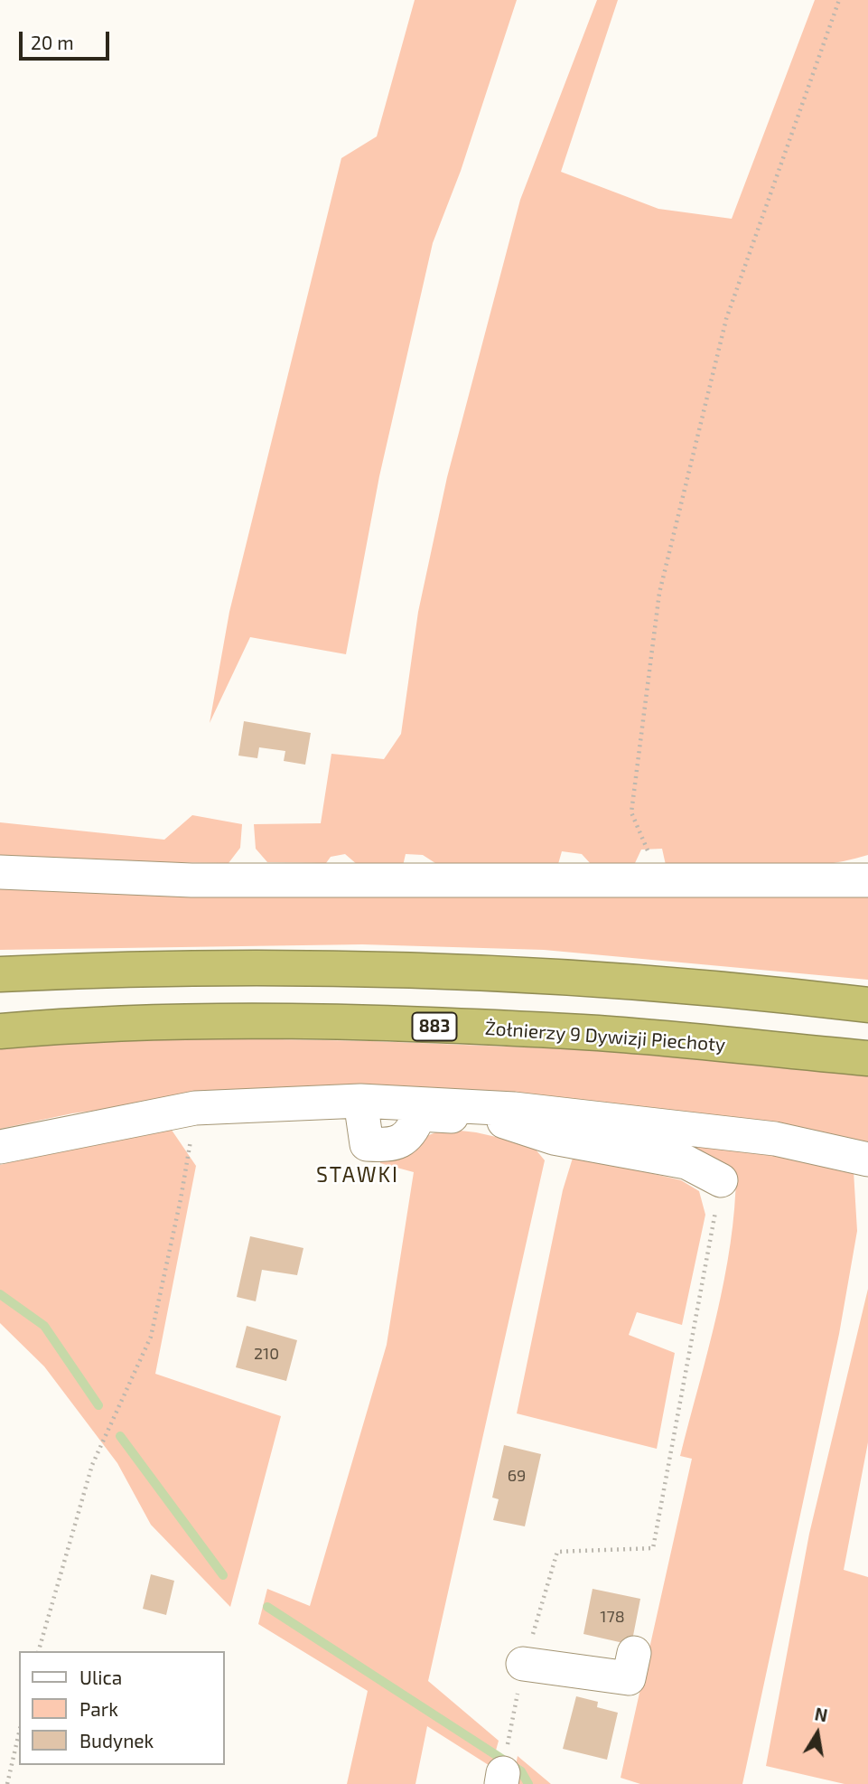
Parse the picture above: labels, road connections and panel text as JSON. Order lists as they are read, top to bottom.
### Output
{
  "streets": {
    "highway": ["883", "Żołnierzy 9 Dywizji Piechoty"]
  },
  "districts": ["STAWKI"],
  "house_numbers": ["210", "69", "178"],
  "legend": ["Ulica", "Park", "Budynek"],
  "scale_bar": "20 m",
  "north": "top"
}
